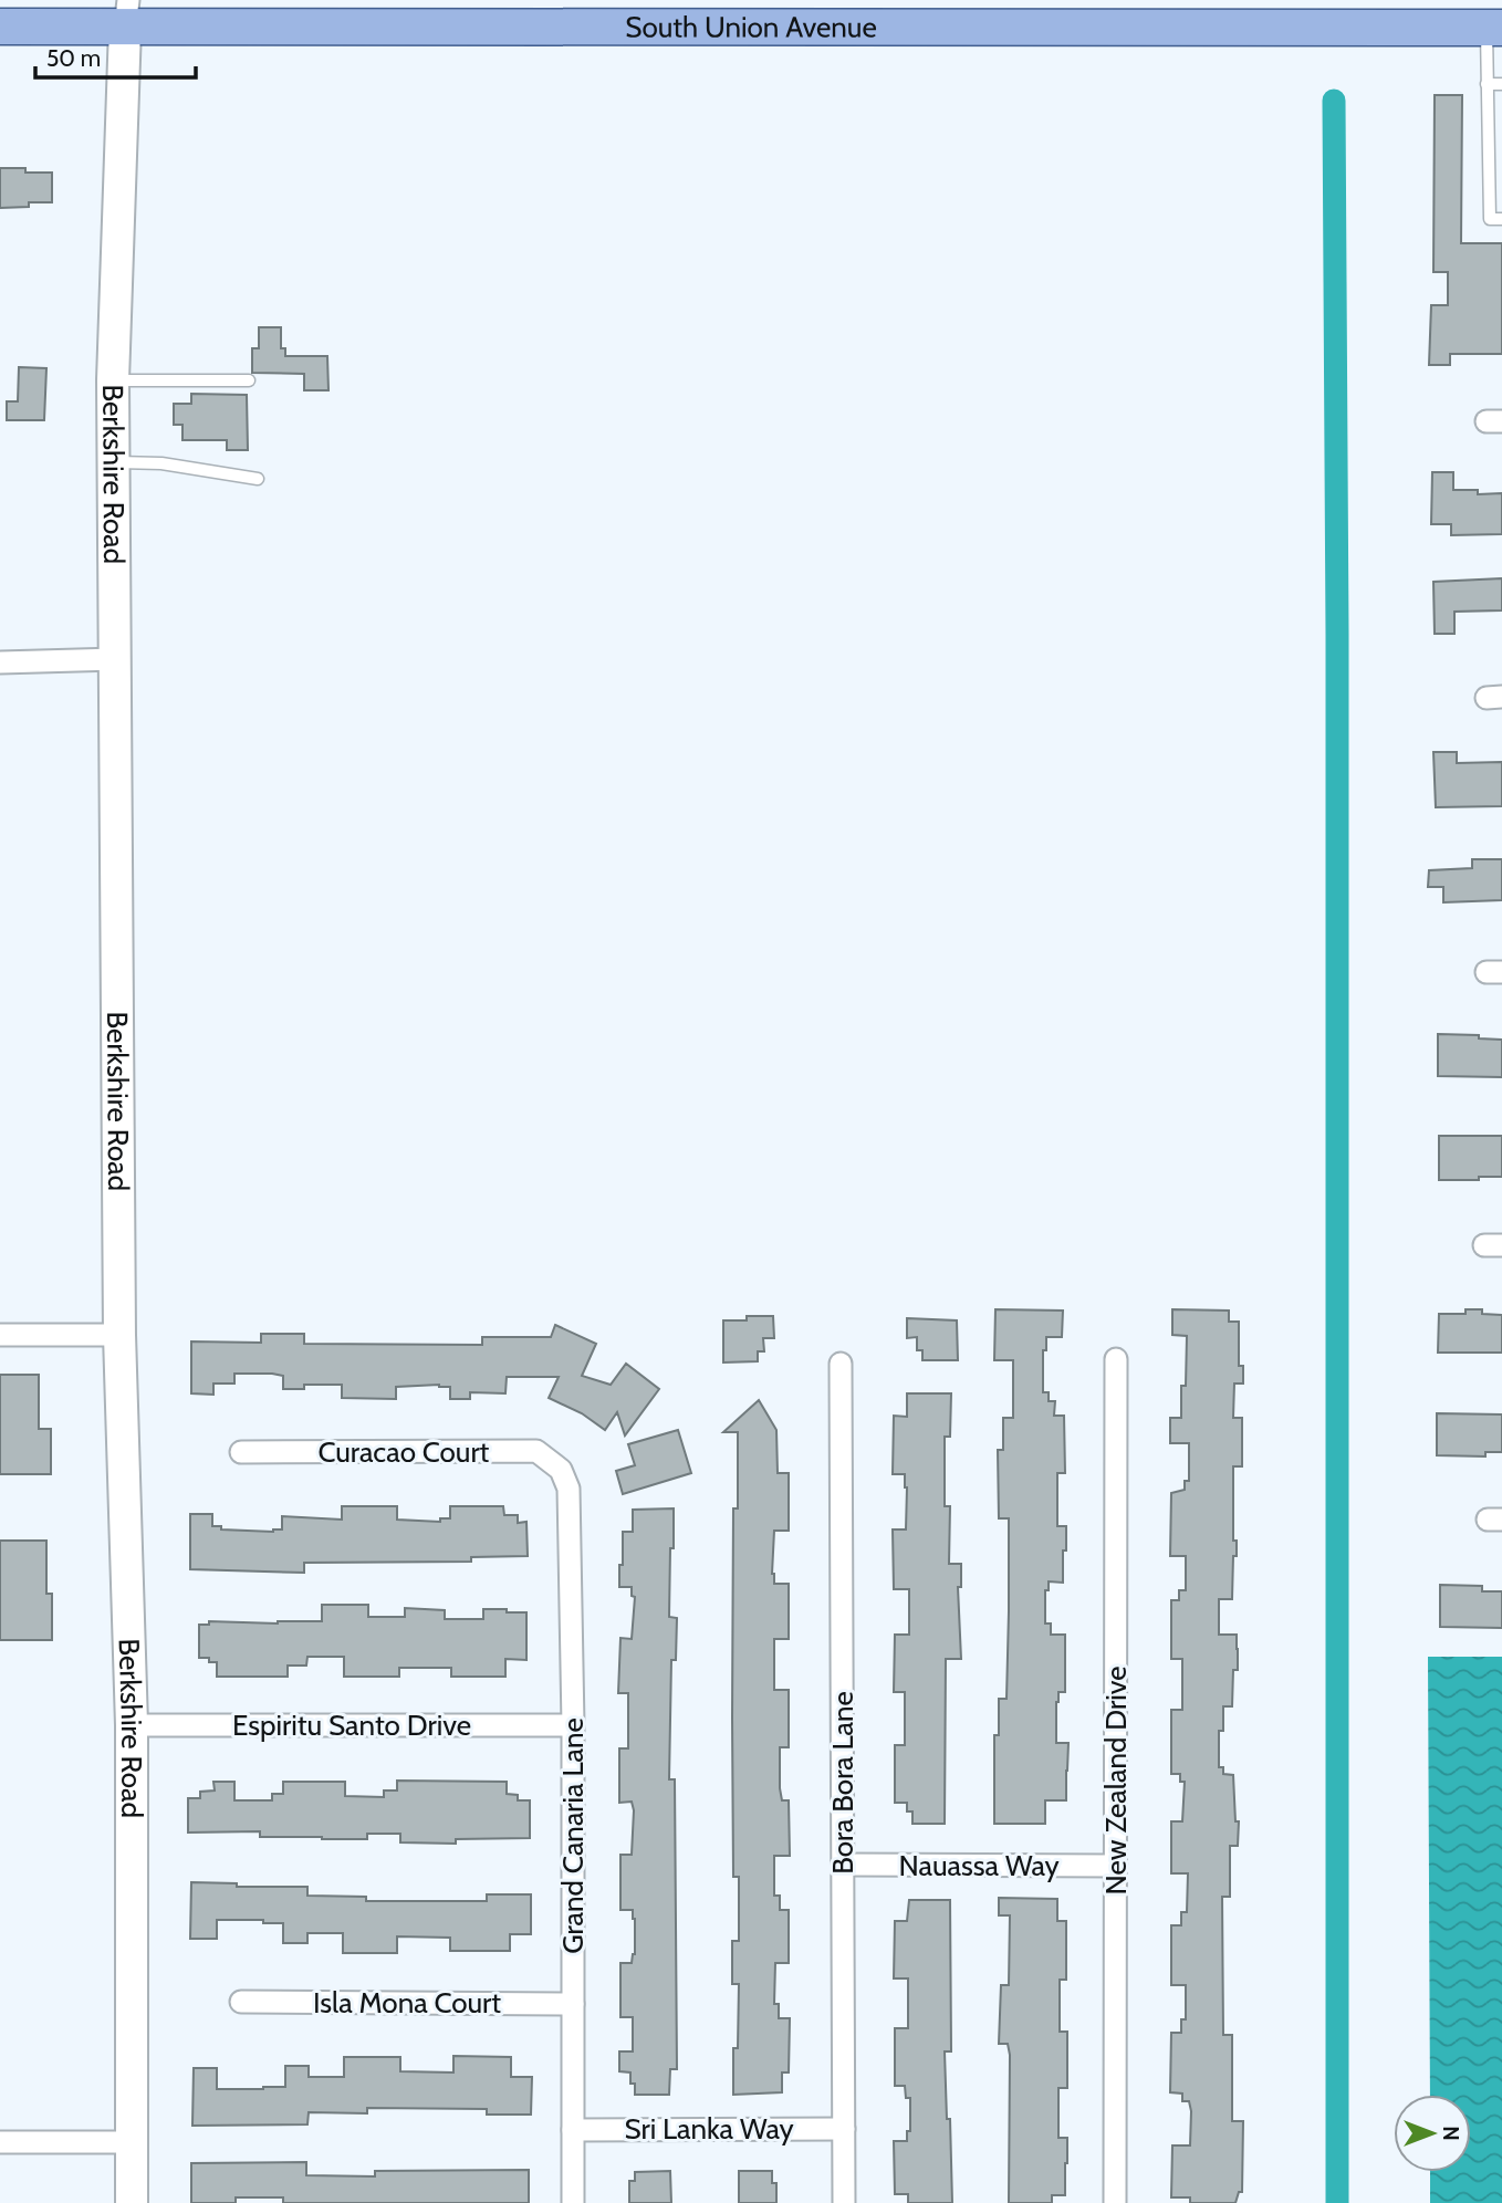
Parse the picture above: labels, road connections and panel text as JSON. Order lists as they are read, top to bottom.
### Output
{
  "streets": {
    "main road": ["South Union Avenue"],
    "street": [
      "Berkshire Road",
      "Curacao Court",
      "Espiritu Santo Drive",
      "New Zealand Drive",
      "Bora Bora Lane",
      "Grand Canaria Lane",
      "Nauassa Way",
      "Isla Mona Court",
      "Sri Lanka Way"
    ]
  },
  "crossings": [
    ["South Union Avenue", "Berkshire Road"],
    ["Berkshire Road", "Espiritu Santo Drive"],
    ["Curacao Court", "Grand Canaria Lane"],
    ["Espiritu Santo Drive", "Grand Canaria Lane"],
    ["New Zealand Drive", "Nauassa Way"],
    ["Bora Bora Lane", "Nauassa Way"],
    ["Bora Bora Lane", "Sri Lanka Way"],
    ["Grand Canaria Lane", "Isla Mona Court"],
    ["Grand Canaria Lane", "Sri Lanka Way"]
  ],
  "scale_bar": "50 m",
  "north": "right"
}
